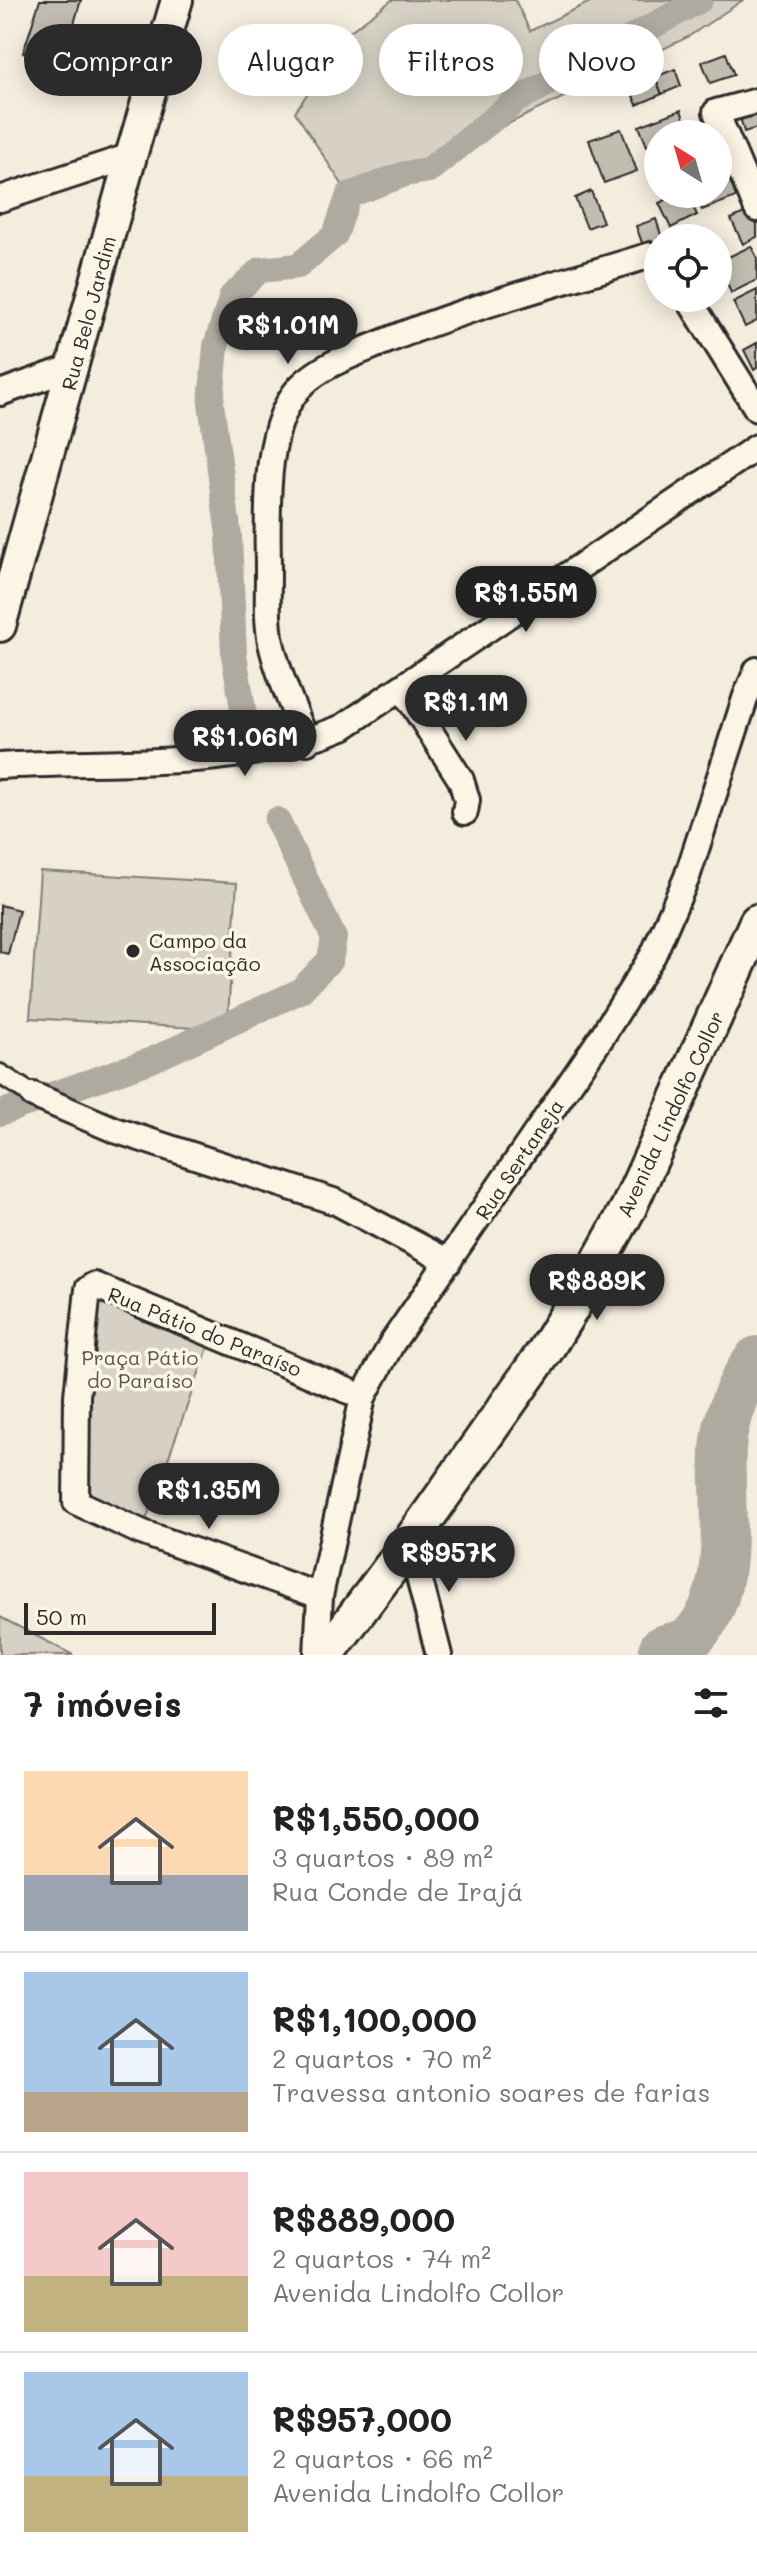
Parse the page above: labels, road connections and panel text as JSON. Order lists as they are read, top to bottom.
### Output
{
  "streets": {
    "main road": ["Avenida Lindolfo Collor"],
    "street": ["Rua Belo Jardim", "Rua Sertaneja", "Rua Pátio do Paraíso"]
  },
  "crossings": [
    ["Rua Sertaneja", "Rua Pátio do Paraíso"]
  ],
  "parks": ["Praça Pátio do Paraíso"],
  "places": ["Campo da Associação"],
  "scale_bar": "50 m",
  "north": "top left",
  "page": {
    "chip": [
      "Comprar",
      "Alugar",
      "Filtros",
      "Novo"
    ],
    "price": [
      "R$1.01M",
      "R$1.55M",
      "R$1.1M",
      "R$1.06M",
      "R$889K",
      "R$1.35M",
      "R$957K"
    ],
    "scale": "50 m",
    "heading": "7 imóveis",
    "list": [
      {
        "name": "R$1,550,000",
        "note": "3 quartos · 89 m² · Rua Conde de Irajá"
      },
      {
        "name": "R$1,100,000",
        "note": "2 quartos · 70 m² · Travessa antonio soares de farias"
      },
      {
        "name": "R$889,000",
        "note": "2 quartos · 74 m² · Avenida Lindolfo Collor"
      },
      {
        "name": "R$957,000",
        "note": "2 quartos · 66 m² · Avenida Lindolfo Collor"
      }
    ]
  }
}
